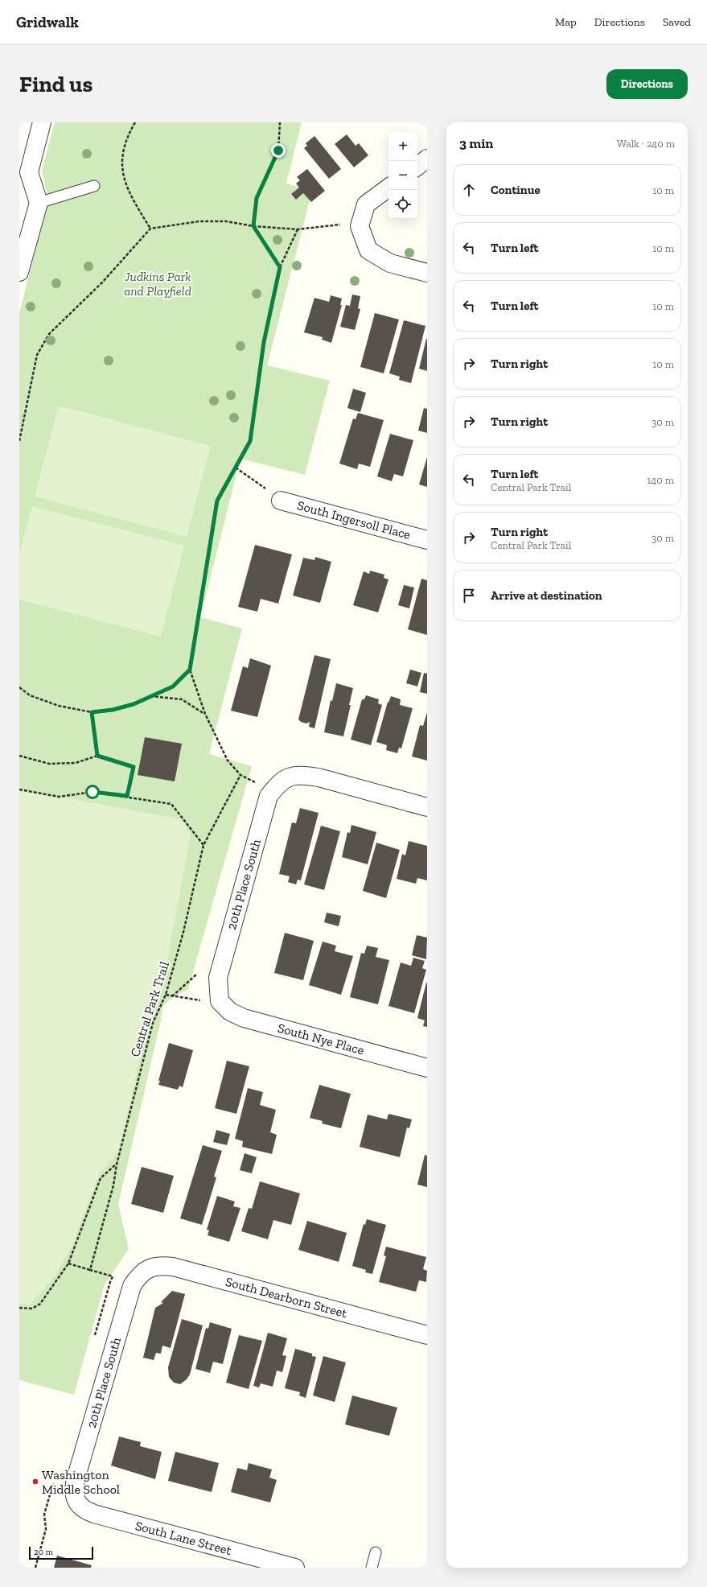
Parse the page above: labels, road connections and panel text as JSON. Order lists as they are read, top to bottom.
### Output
{
  "streets": {
    "street": [
      "South Ingersoll Place",
      "20th Place South",
      "South Nye Place",
      "South Dearborn Street",
      "South Lane Street"
    ],
    "path": ["Central Park Trail"]
  },
  "crossings": [
    ["20th Place South", "South Nye Place"],
    ["20th Place South", "South Dearborn Street"],
    ["20th Place South", "South Lane Street"]
  ],
  "parks": ["Judkins Park and Playfield"],
  "places": ["Washington Middle School"],
  "scale_bar": "20 m",
  "page": {
    "header": "Gridwalk",
    "nav": ["Map", "Directions", "Saved"],
    "buttons": "Directions",
    "title": "Find us",
    "heading": ["3 min", "Walk · 240 m"],
    "map_buttons": ["+", "−"],
    "list": [
      ["Continue", "10 m"],
      ["Turn left", "10 m"],
      ["Turn left", "10 m"],
      ["Turn right", "10 m"],
      ["Turn right", "30 m"],
      ["Turn left", "Central Park Trail", "140 m"],
      ["Turn right", "Central Park Trail", "30 m"],
      "Arrive at destination"
    ],
    "scale": "20 m"
  }
}
